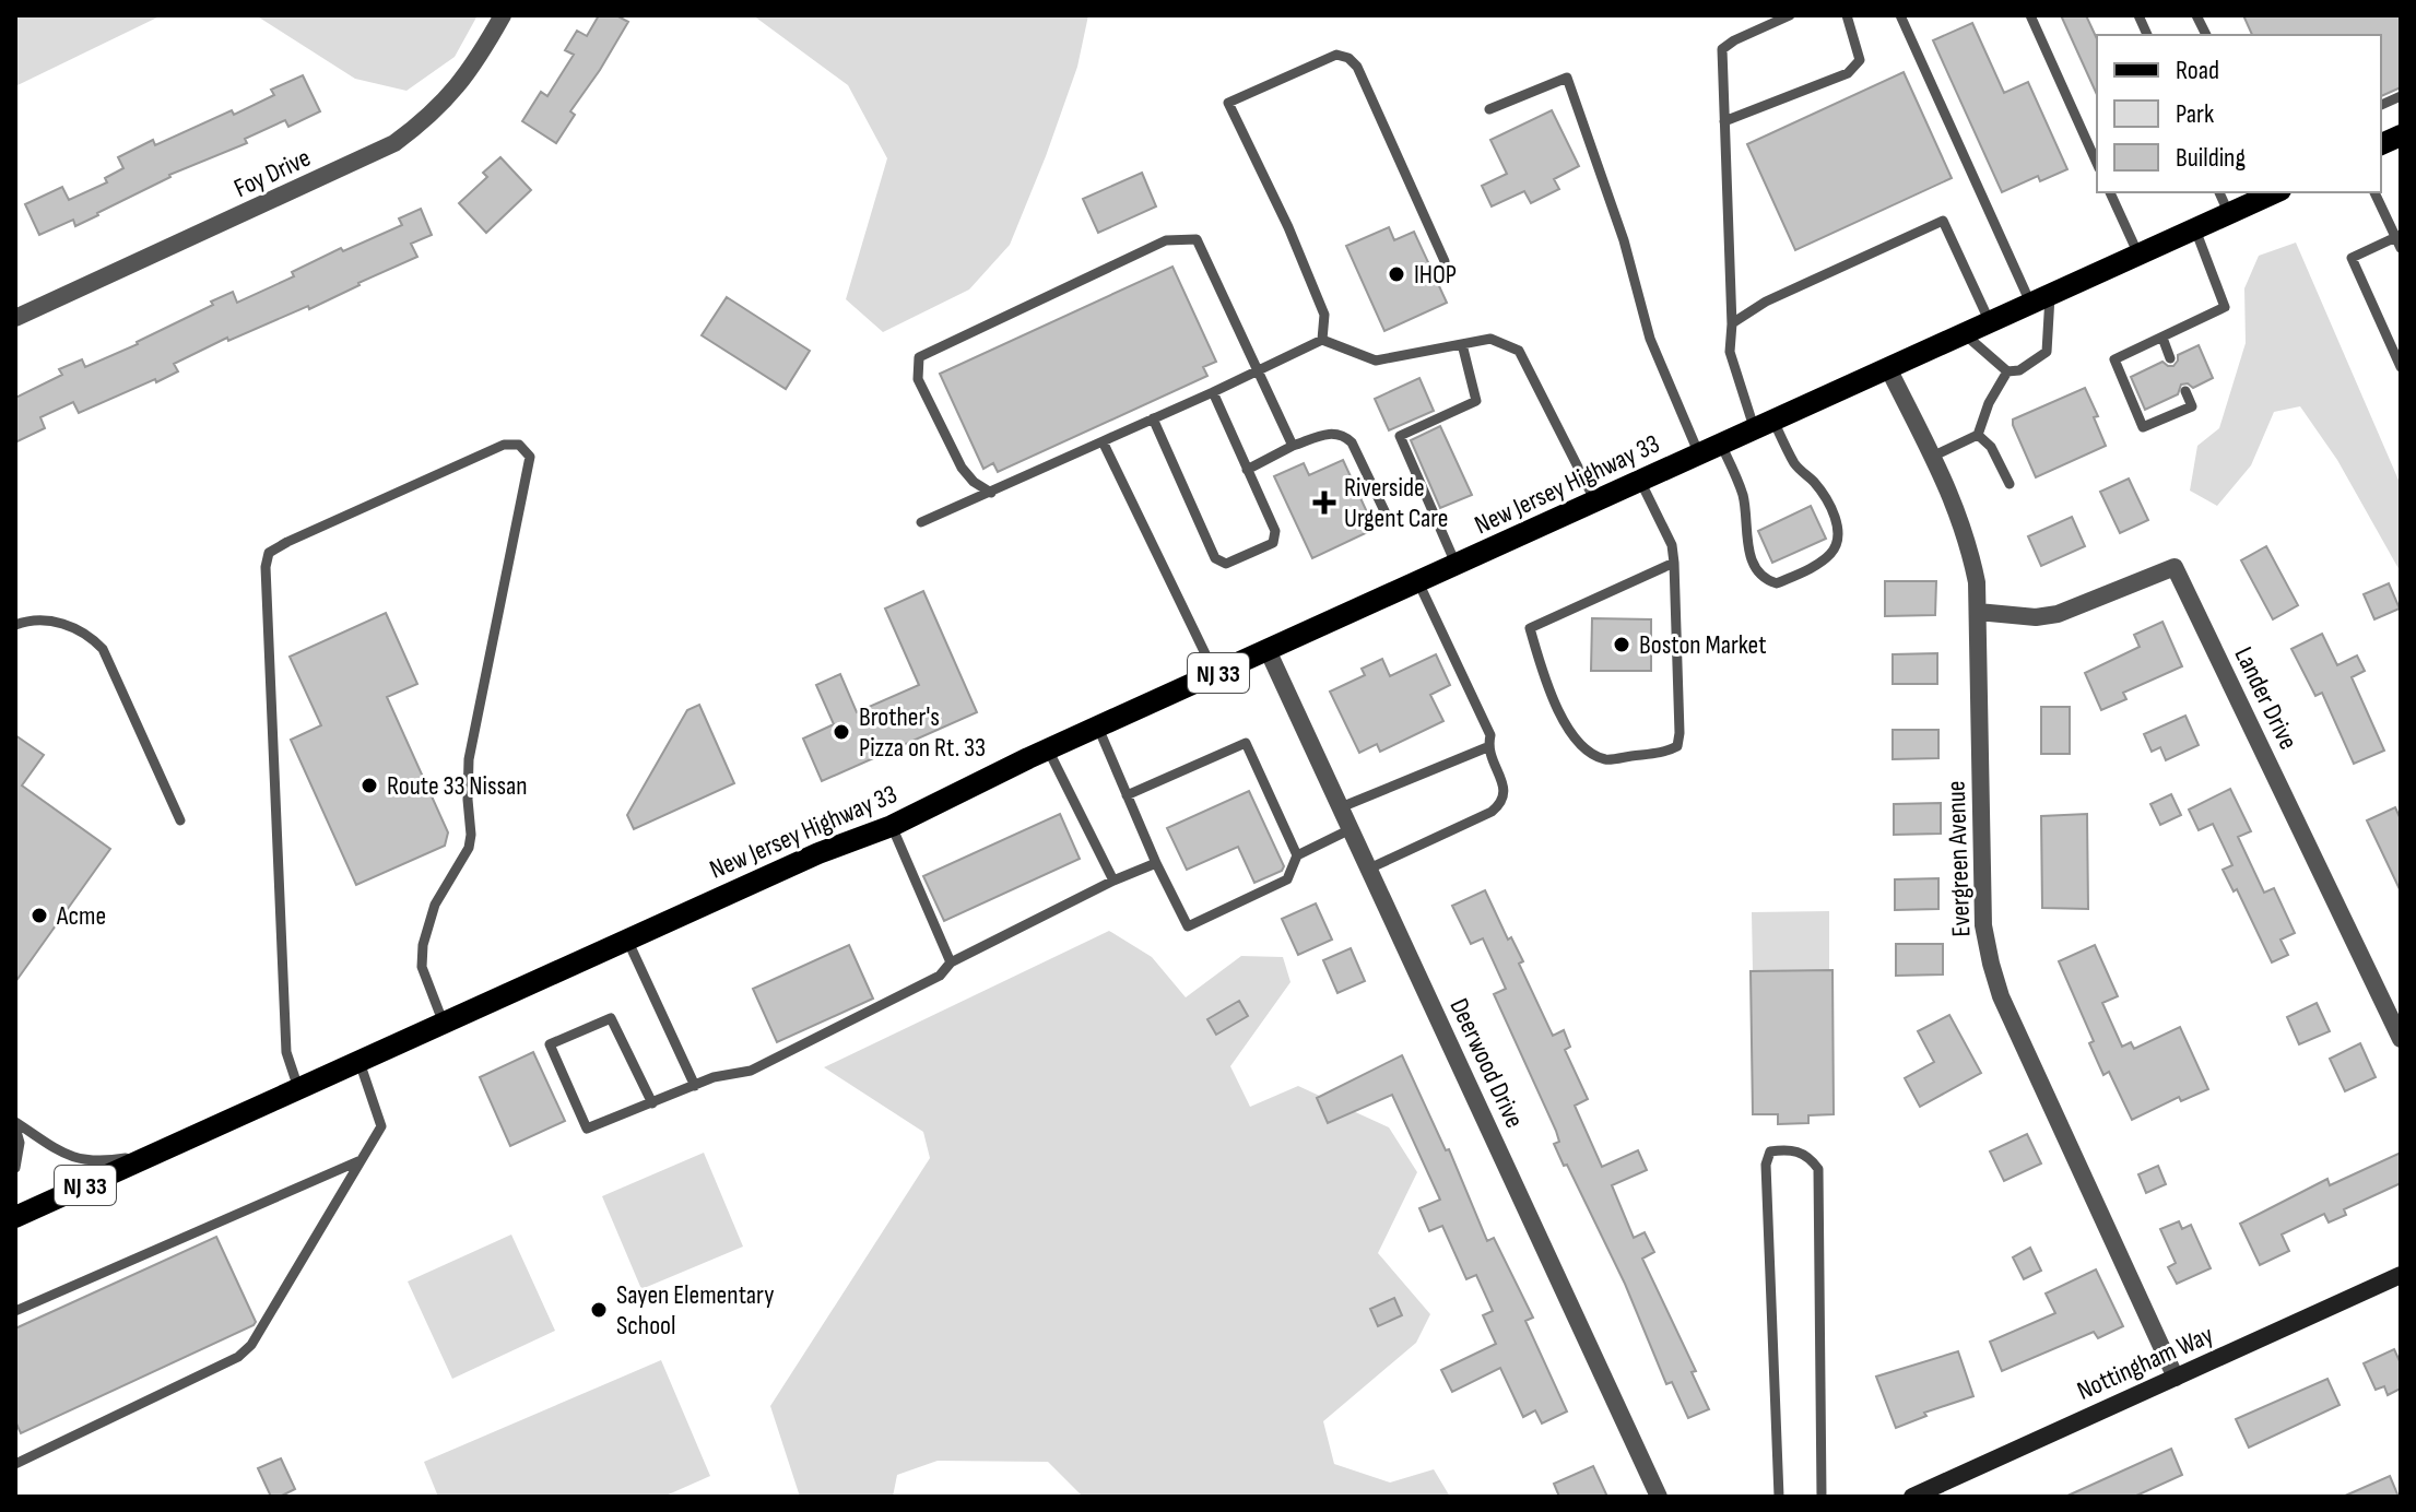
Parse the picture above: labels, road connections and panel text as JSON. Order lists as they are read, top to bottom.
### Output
{
  "streets": {
    "main road": ["New Jersey Highway 33", "NJ 33"],
    "street": [
      "Foy Drive",
      "Lander Drive",
      "Evergreen Avenue",
      "Deerwood Drive",
      "Nottingham Way"
    ]
  },
  "crossings": [
    ["New Jersey Highway 33", "Evergreen Avenue"],
    ["New Jersey Highway 33", "Deerwood Drive"],
    ["Lander Drive", "Evergreen Avenue"],
    ["Evergreen Avenue", "Nottingham Way"]
  ],
  "places": {
    "other": [
      "IHOP",
      "Boston Market",
      "Brother's Pizza on Rt. 33",
      "Route 33 Nissan",
      "Acme",
      "Sayen Elementary School"
    ],
    "health": ["Riverside Urgent Care"]
  },
  "legend": ["Road", "Park", "Building"]
}
